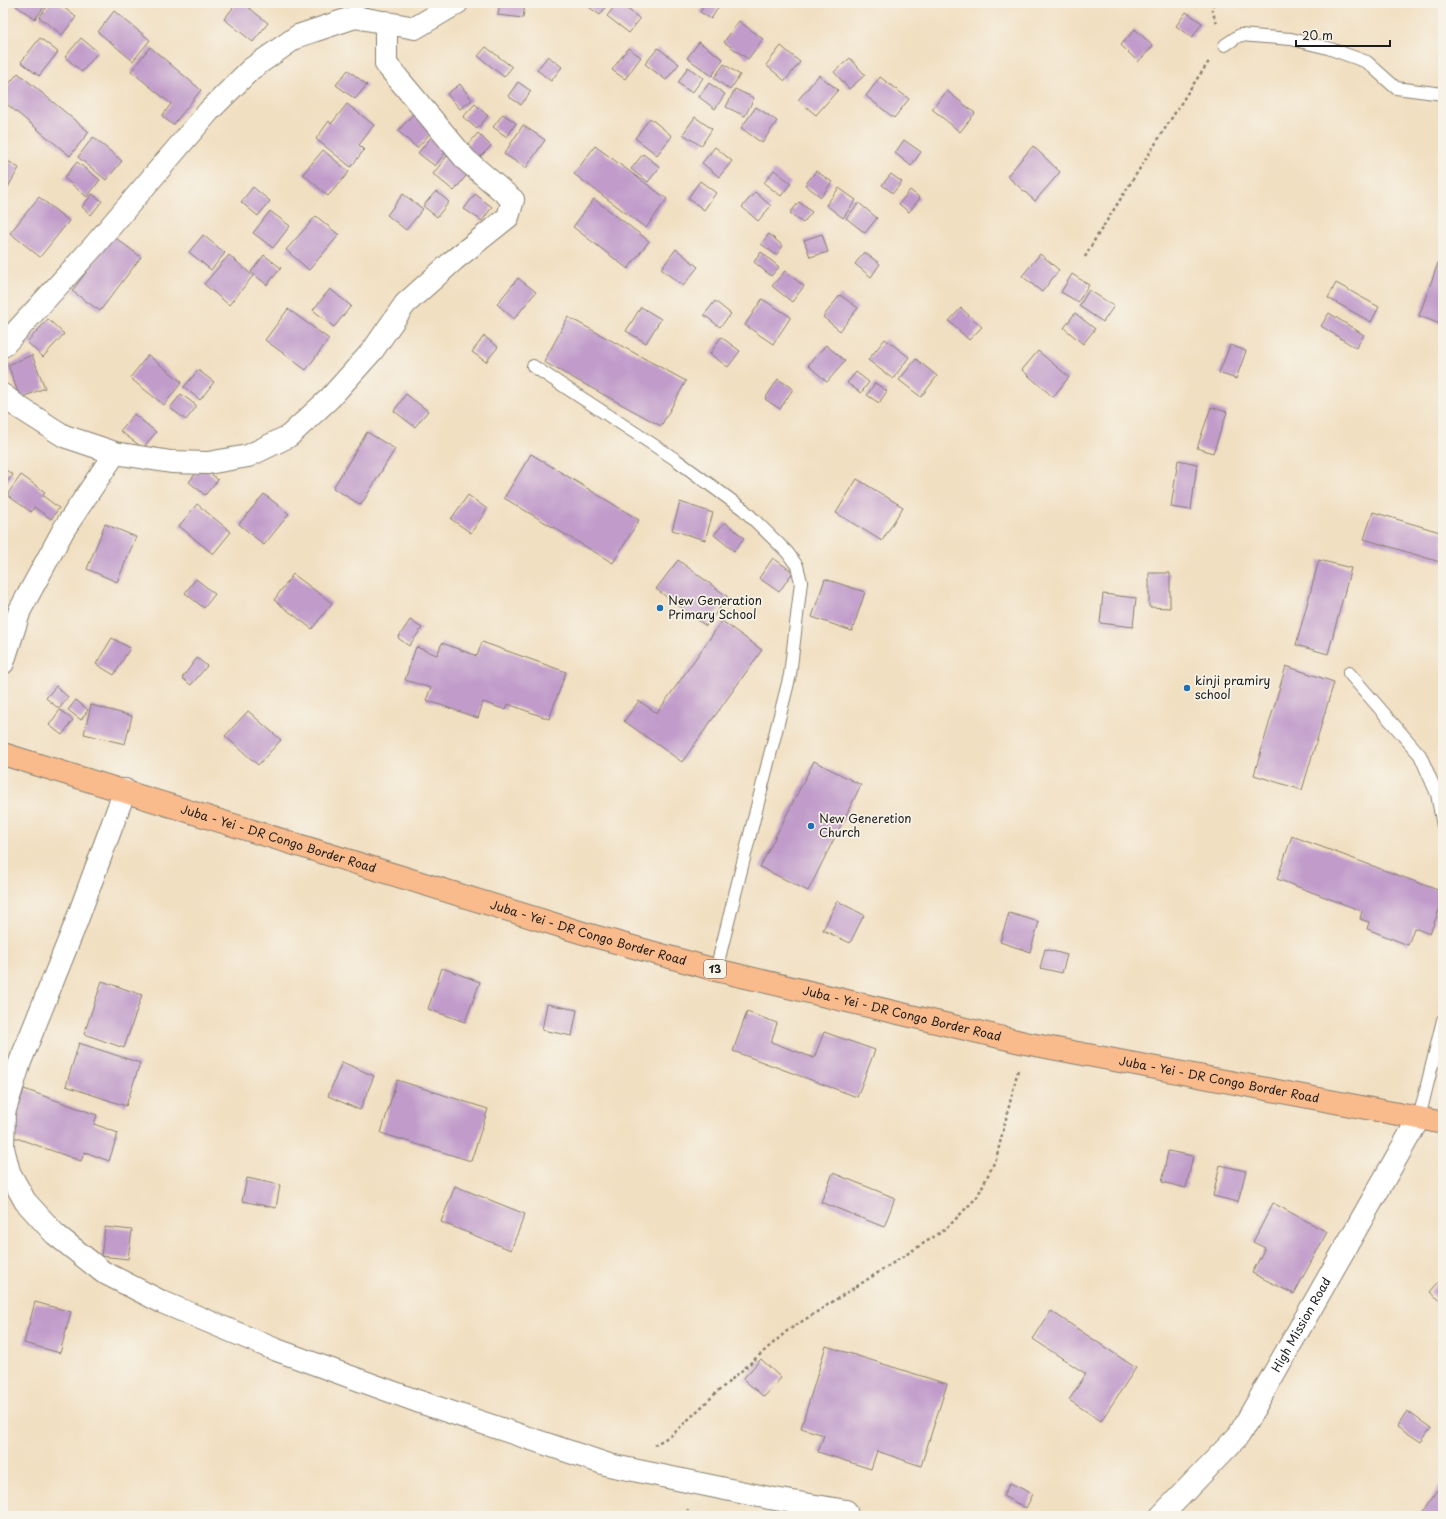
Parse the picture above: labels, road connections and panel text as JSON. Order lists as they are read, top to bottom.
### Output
{
  "streets": {
    "main road": ["Juba - Yei - DR Congo Border Road", "13"],
    "street": ["High Mission Road"]
  },
  "crossings": [
    ["Juba - Yei - DR Congo Border Road", "High Mission Road"]
  ],
  "places": ["New Generation Primary School", "kinji pramiry school", "New Generetion Church"],
  "scale_bar": "20 m"
}
